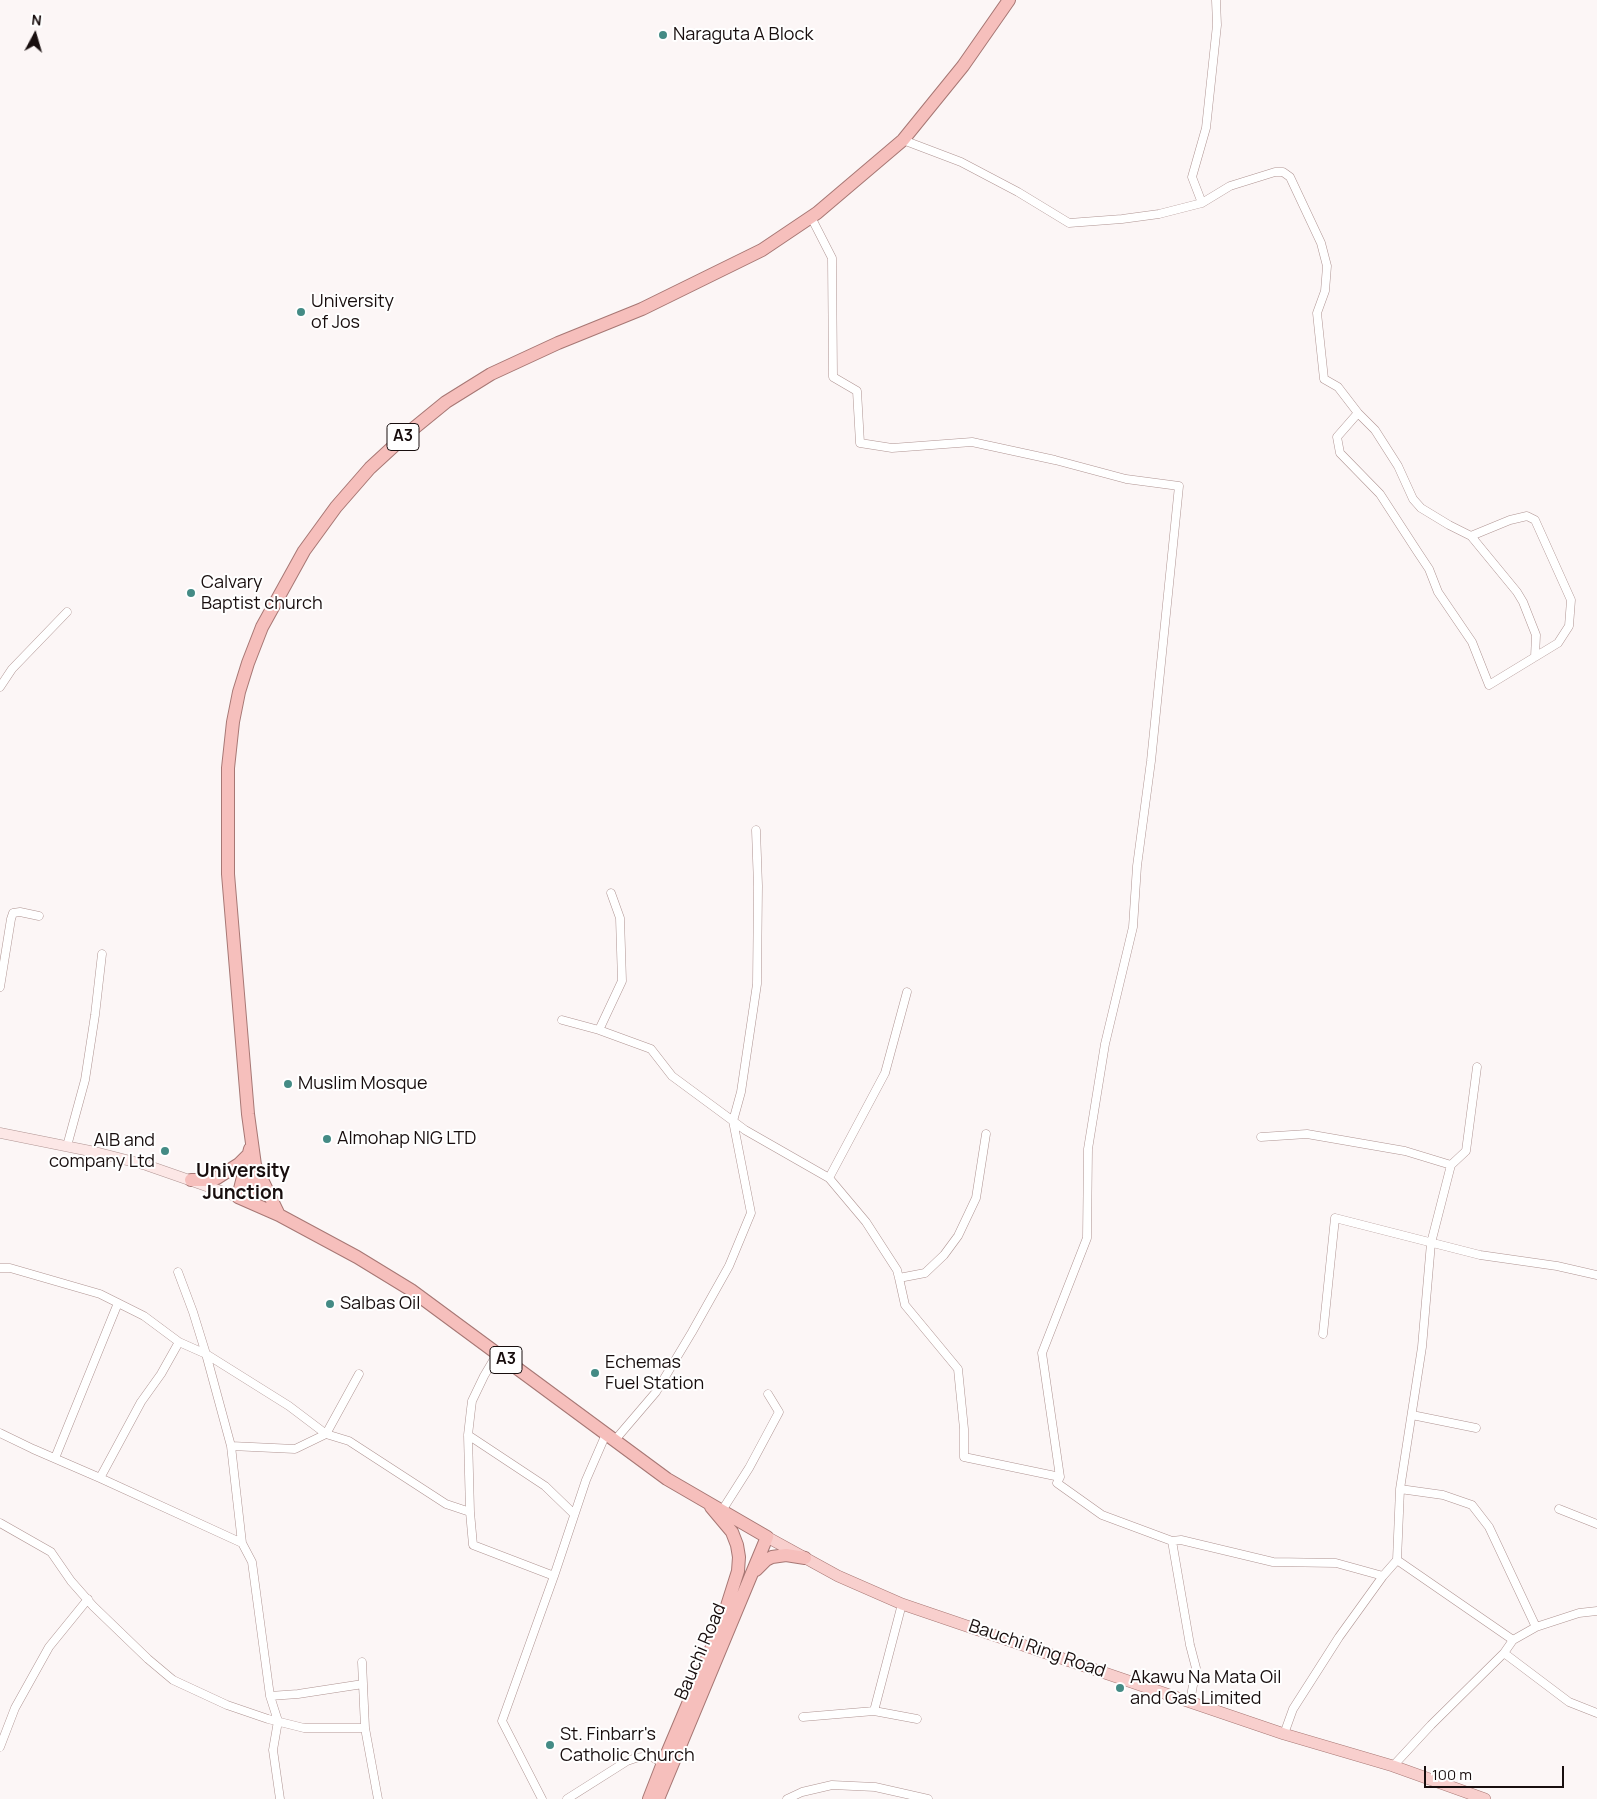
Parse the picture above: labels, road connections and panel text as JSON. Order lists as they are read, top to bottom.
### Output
{
  "streets": {
    "highway": ["A3", "Bauchi Road"],
    "main road": ["Bauchi Ring Road"]
  },
  "crossings": [
    ["A3", "Bauchi Ring Road"],
    ["A3", "Bauchi Road"]
  ],
  "districts": ["University Junction"],
  "places": [
    "Naraguta A Block",
    "University of Jos",
    "Calvary Baptist church",
    "Muslim Mosque",
    "Almohap NIG LTD",
    "AIB and company Ltd",
    "Salbas Oil",
    "Echemas Fuel Station",
    "Akawu Na Mata Oil and Gas Limited",
    "St. Finbarr's Catholic Church"
  ],
  "scale_bar": "100 m",
  "north": "top"
}
